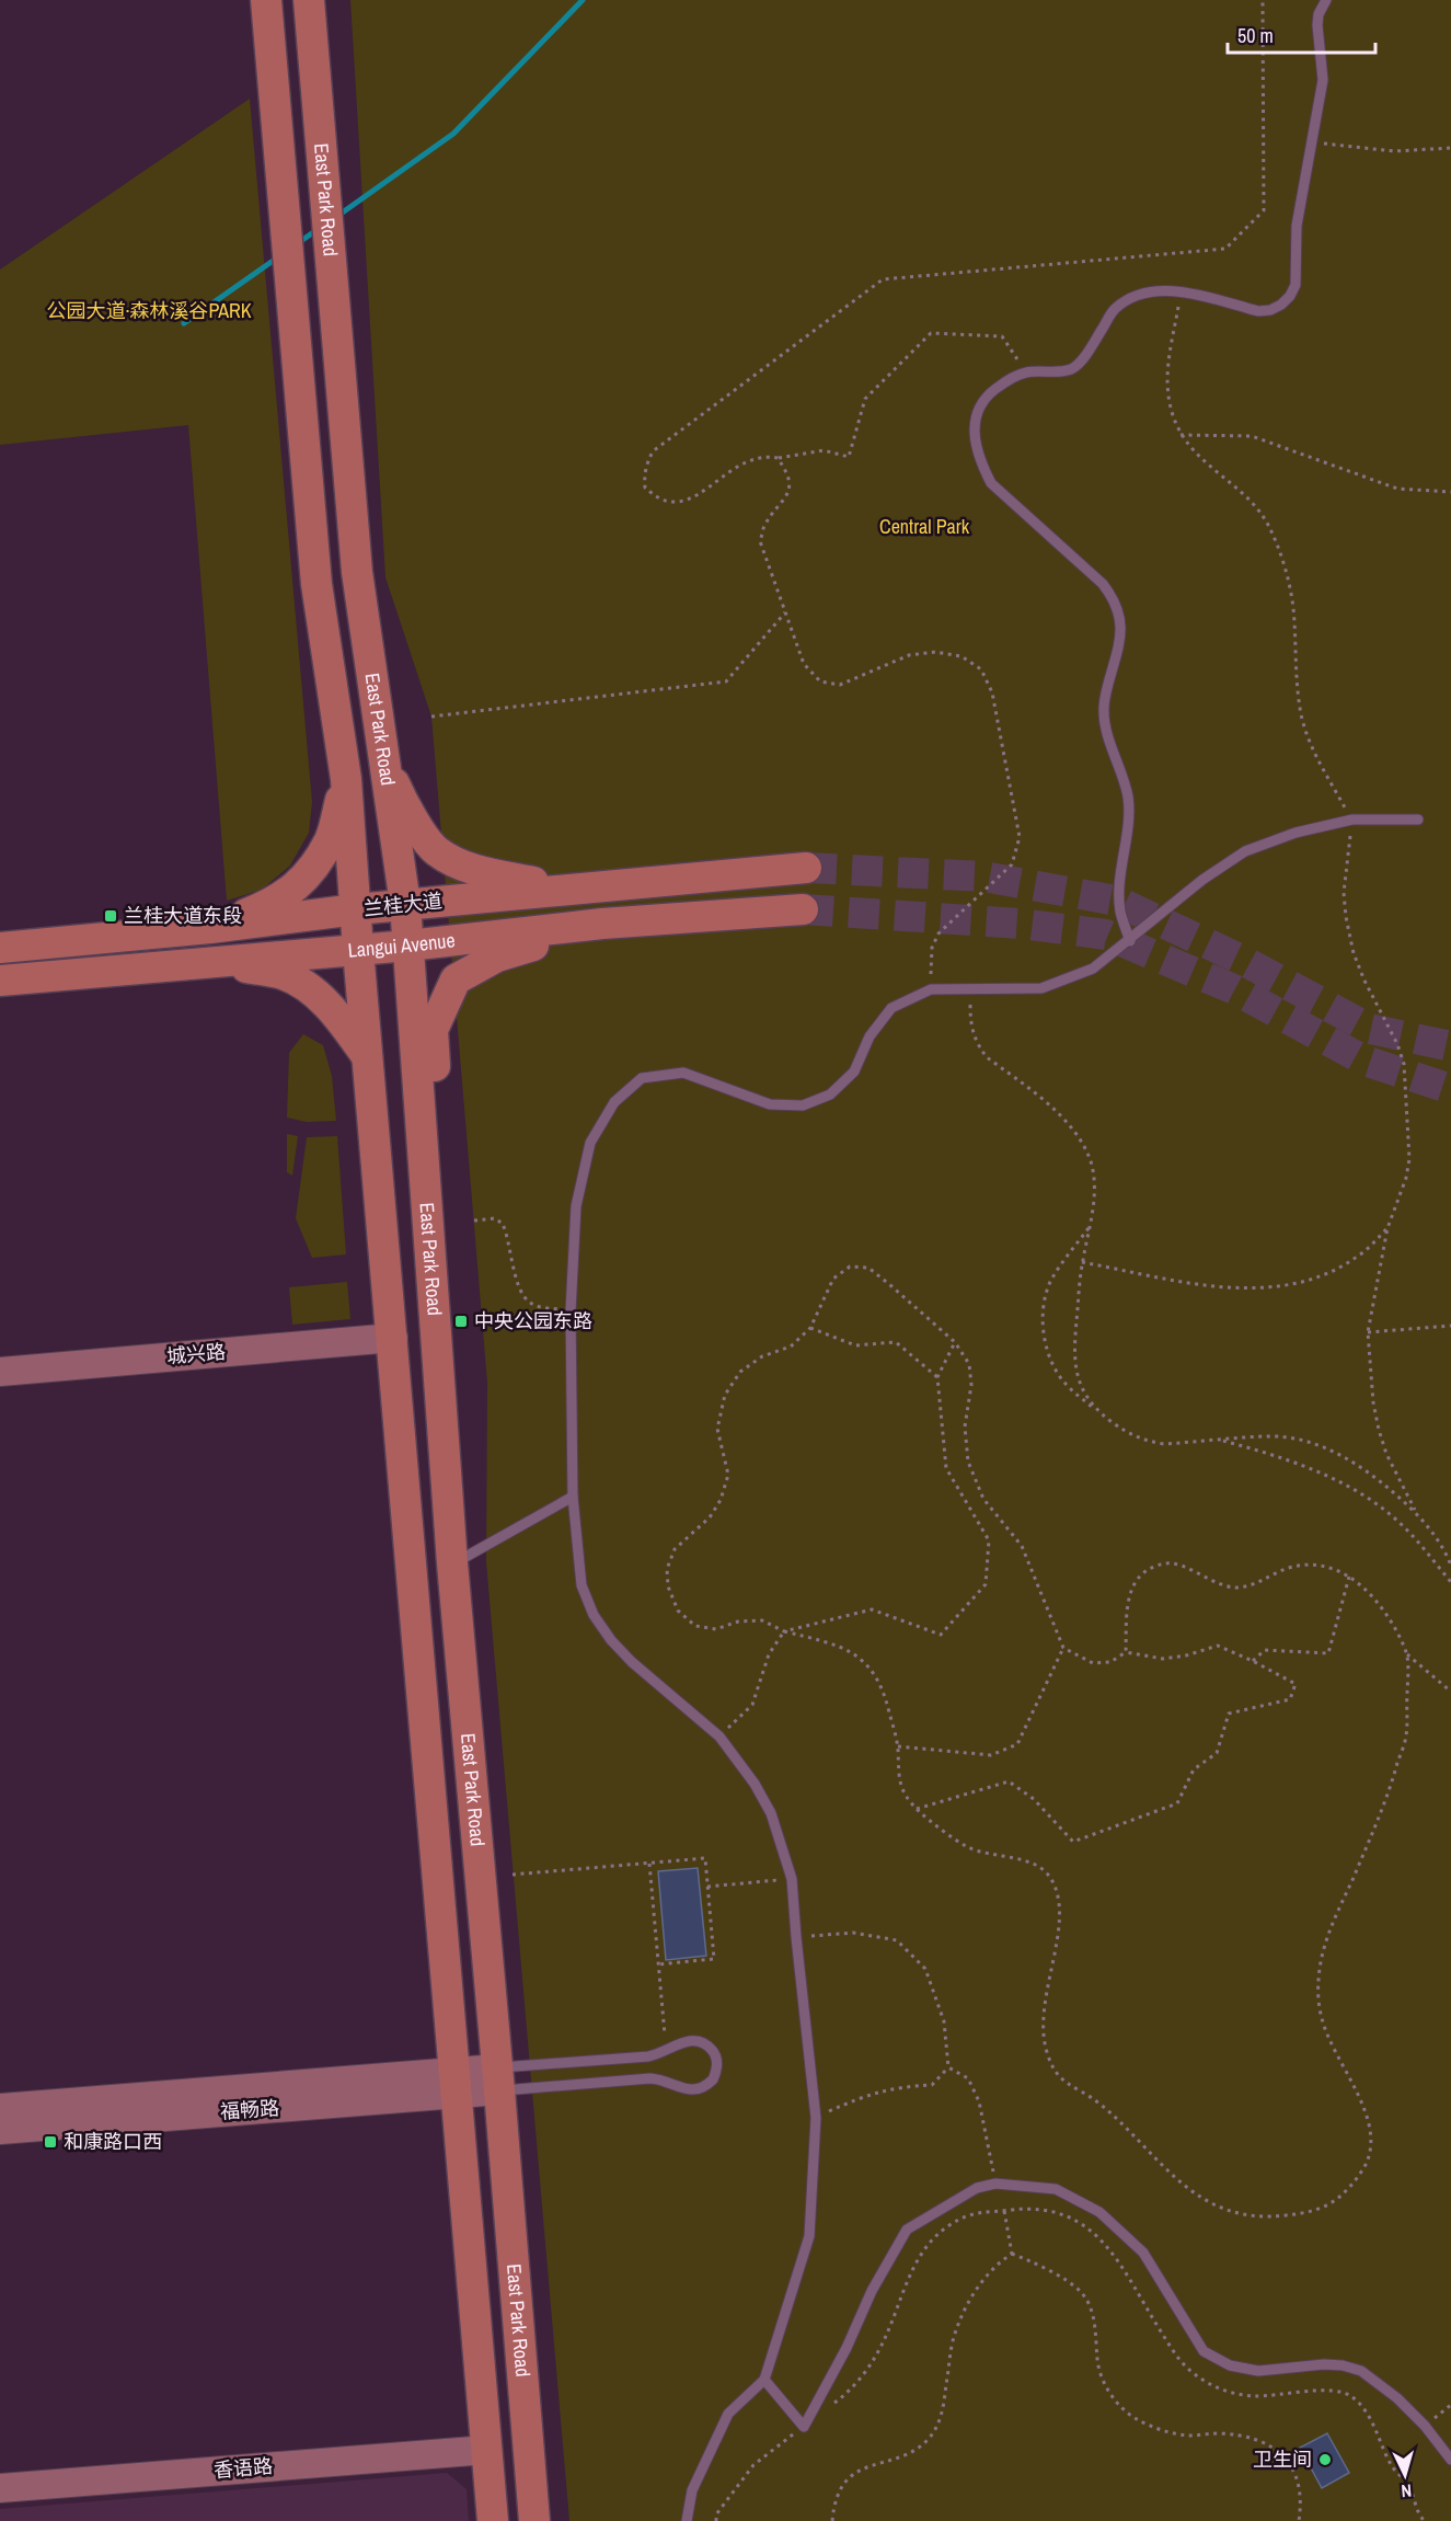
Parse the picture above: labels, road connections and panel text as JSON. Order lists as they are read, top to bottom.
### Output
{
  "streets": {
    "main road": [
      "East Park Road",
      "兰桂大道",
      "Langui Avenue",
      "城兴路",
      "福畅路",
      "香语路"
    ]
  },
  "crossings": [
    ["East Park Road", "兰桂大道"],
    ["East Park Road", "Langui Avenue"],
    ["East Park Road", "城兴路"],
    ["East Park Road", "福畅路"],
    ["East Park Road", "香语路"]
  ],
  "parks": ["公园大道·森林溪谷PARK", "Central Park"],
  "places": {
    "transit": ["兰桂大道东段", "中央公园东路", "和康路口西"],
    "other": ["卫生间"]
  },
  "scale_bar": "50 m",
  "north": "bottom"
}
